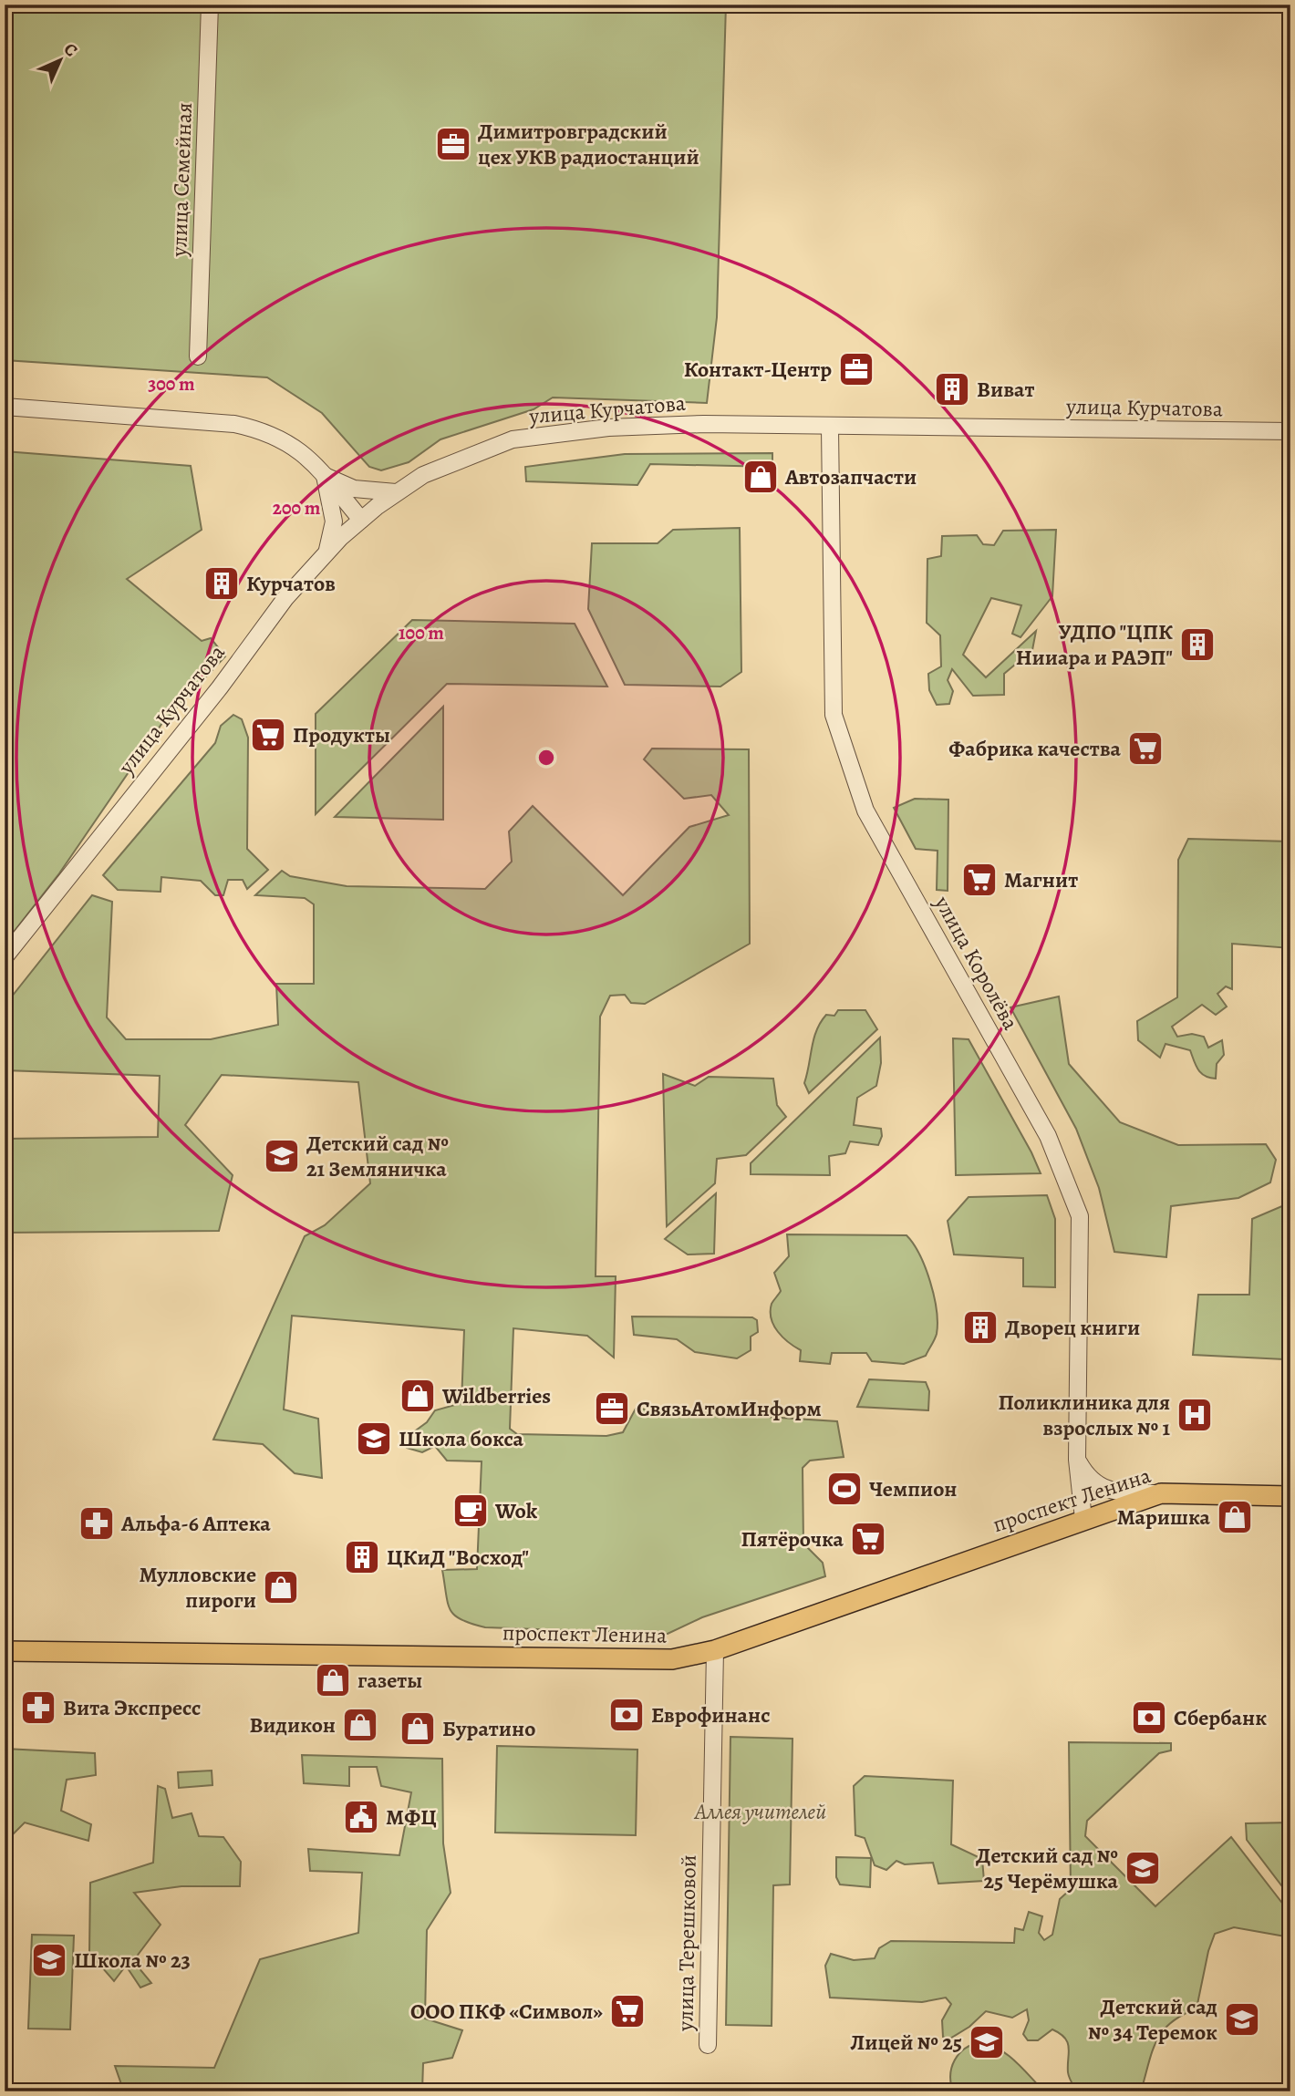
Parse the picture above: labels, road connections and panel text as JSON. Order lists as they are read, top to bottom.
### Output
{
  "streets": {
    "main road": ["проспект Ленина"],
    "street": [
      "улица Семейная",
      "улица Курчатова",
      "улица Королёва",
      "улица Терешковой"
    ]
  },
  "crossings": [
    ["улица Курчатова", "улица Королёва"],
    ["улица Королёва", "проспект Ленина"],
    ["проспект Ленина", "улица Терешковой"]
  ],
  "parks": ["Аллея учителей"],
  "places": {
    "office": ["Димитровградский цех УКВ радиостанций", "Контакт-Центр", "СвязьАтомИнформ"],
    "building": [
      "Виват",
      "Курчатов",
      "УДПО \"ЦПК Нииара и РАЭП\"",
      "Дворец книги",
      "ЦКиД \"Восход\""
    ],
    "shop": [
      "Автозапчасти",
      "Wildberries",
      "Маришка",
      "Мулловские пироги",
      "газеты",
      "Видикон",
      "Буратино"
    ],
    "supermarket": [
      "Продукты",
      "Фабрика качества",
      "Магнит",
      "Пятёрочка",
      "ООО ПКФ «Символ»"
    ],
    "school or university": [
      "Детский сад № 21 Земляничка",
      "Школа бокса",
      "Детский сад № 25 Черёмушка",
      "Школа № 23",
      "Детский сад № 34 Теремок",
      "Лицей № 25"
    ],
    "hospital": ["Поликлиника для взрослых № 1"],
    "sports": ["Чемпион"],
    "cafe": ["Wok"],
    "pharmacy": ["Альфа-6 Аптека", "Вита Экспресс"],
    "bank": ["Еврофинанс", "Сбербанк"],
    "public building": ["МФЦ"]
  },
  "north": "top right",
  "rings": ["300 m", "200 m", "100 m"]
}
